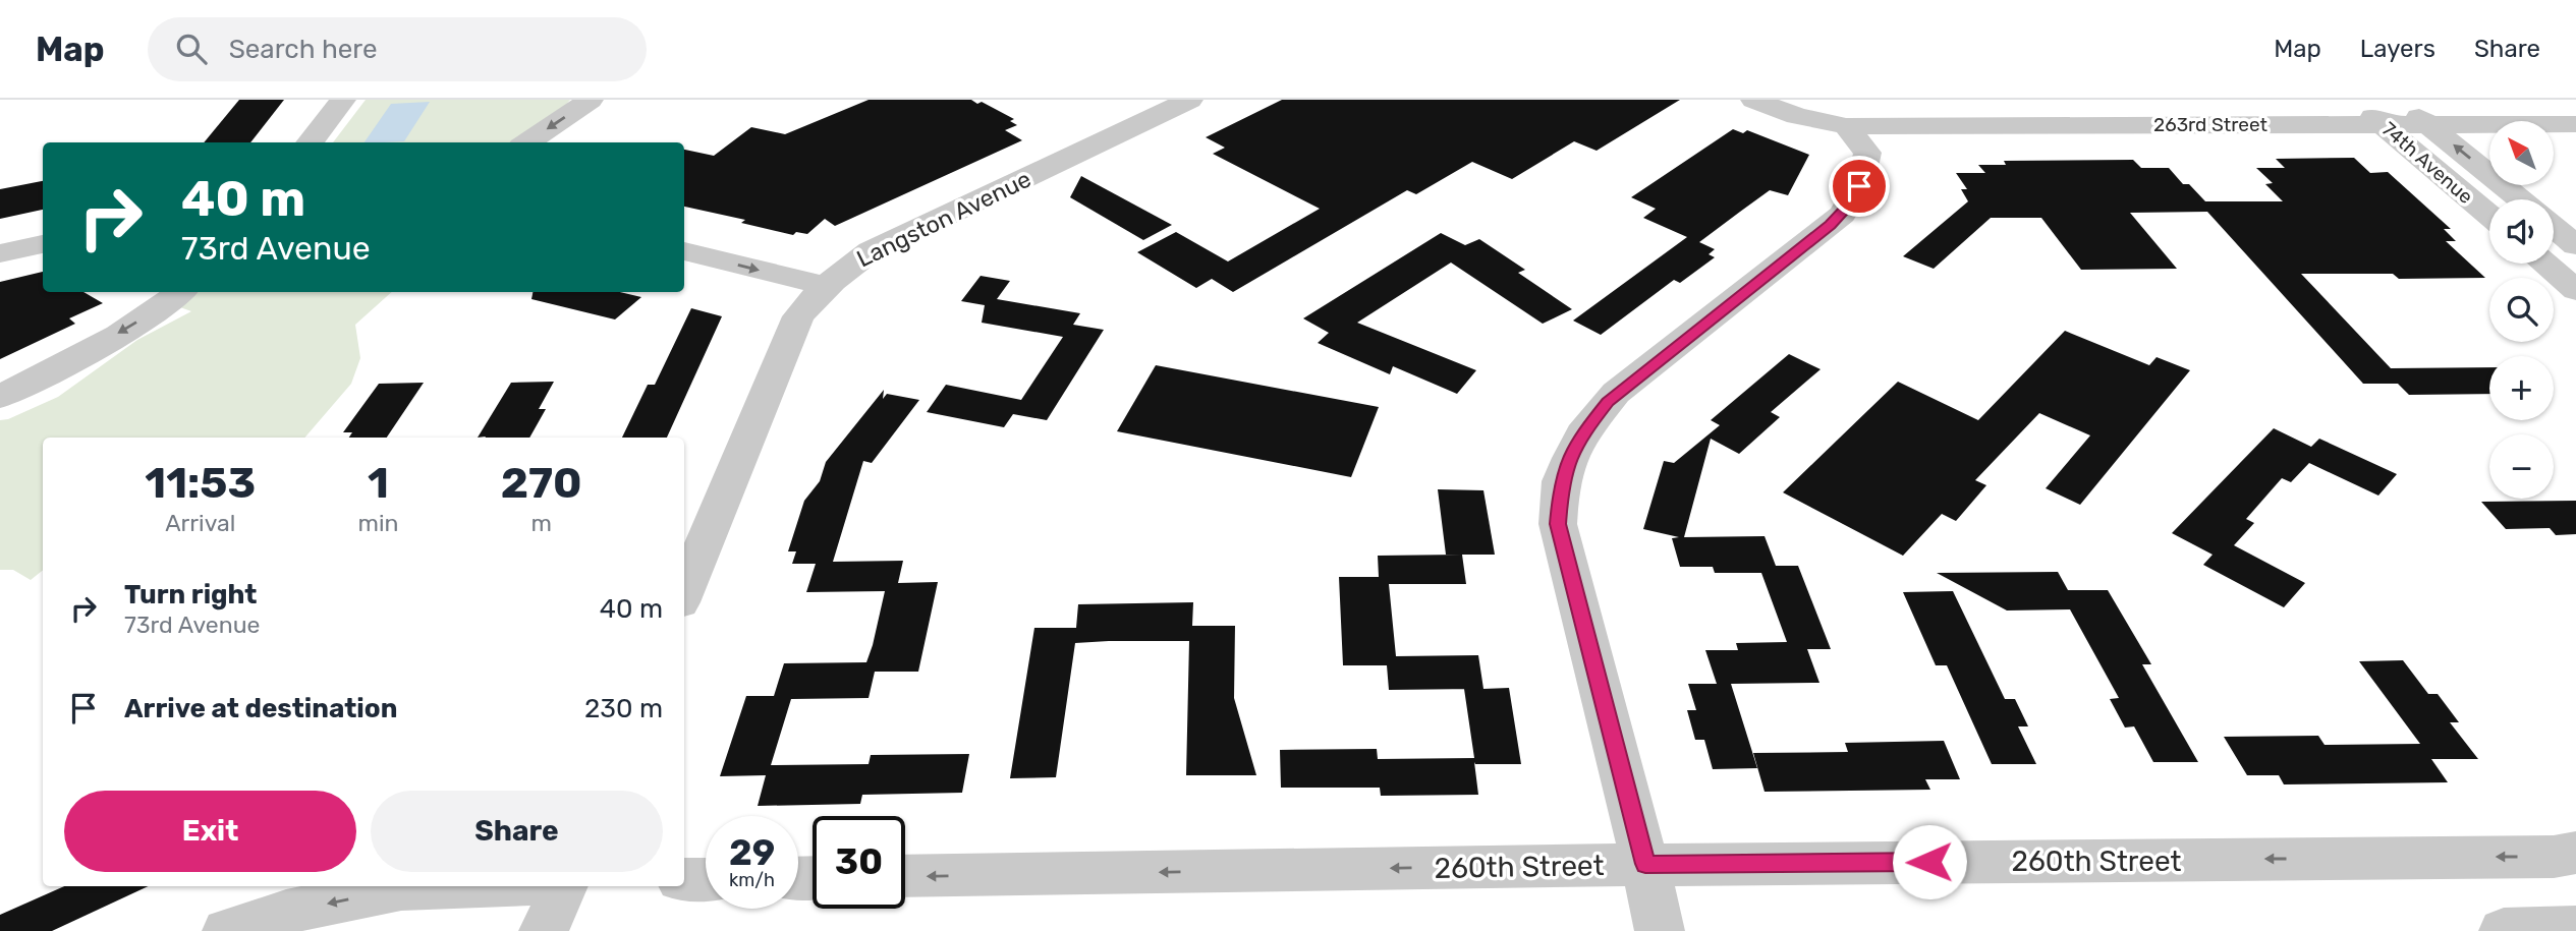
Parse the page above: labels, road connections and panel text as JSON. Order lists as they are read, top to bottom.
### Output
{
  "streets": {
    "street": [
      "263rd Street",
      "74th Avenue",
      "Langston Avenue",
      "260th Street"
    ]
  },
  "crossings": [
    ["263rd Street", "74th Avenue"]
  ],
  "one_way": ["260th Street"],
  "north": "top left",
  "page": {
    "header": "Map",
    "search": "Search here",
    "nav": ["Map", "Layers", "Share"],
    "map_buttons": ["+", "−"],
    "turn": ["40 m", "73rd Avenue"],
    "eta": [
      "11:53",
      "Arrival",
      "1",
      "min",
      "270",
      "m"
    ],
    "list": [
      {
        "name": "Turn right",
        "note": "73rd Avenue",
        "value": "40 m"
      },
      {
        "name": "Arrive at destination",
        "value": "230 m"
      }
    ],
    "buttons": ["Exit", "Share"],
    "speed": "29 km/h",
    "limit": "30"
  }
}
